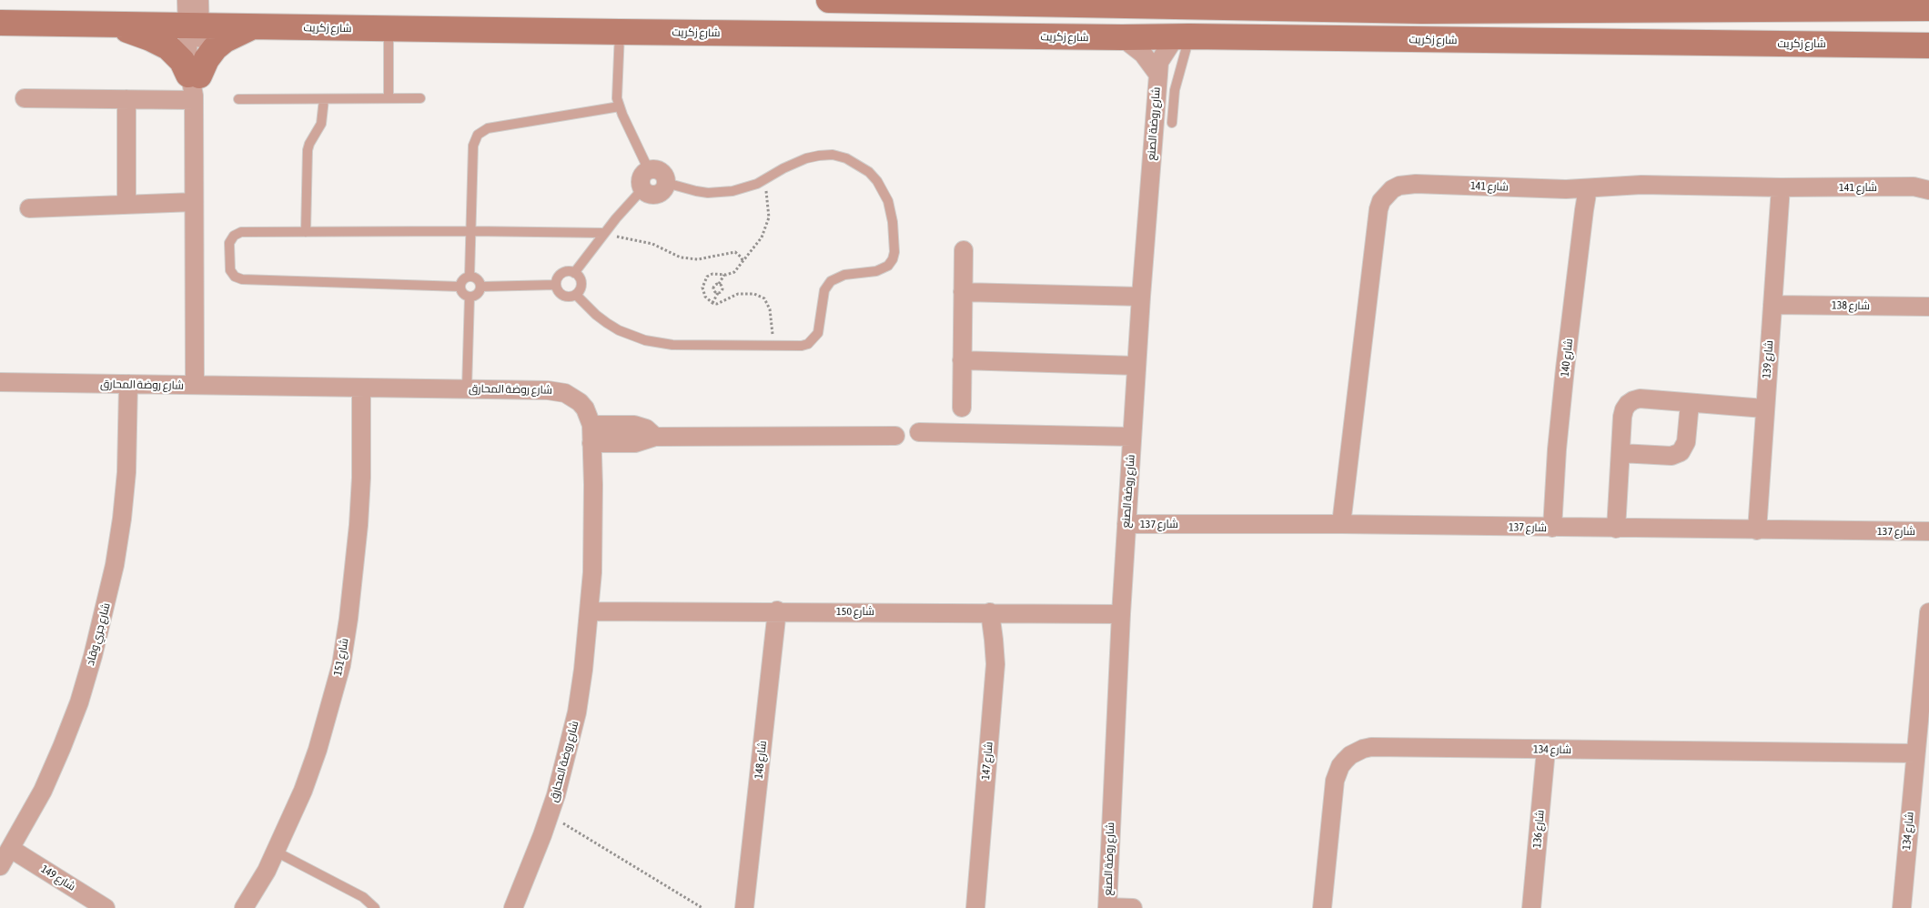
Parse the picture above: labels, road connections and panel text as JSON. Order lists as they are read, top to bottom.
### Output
{
  "streets": {
    "street": [
      "شارع زكريت",
      "شارع روضة الصنع",
      "شارع 141",
      "شارع 138",
      "شارع 140",
      "شارع 139",
      "شارع روضة المحارق",
      "شارع 137",
      "شارع 150",
      "شارع جري وقاد",
      "شارع 151",
      "شارع 134",
      "شارع 148",
      "شارع 147",
      "شارع 136",
      "شارع 149"
    ]
  },
  "crossings": [
    ["شارع زكريت", "شارع روضة الصنع"],
    ["شارع روضة الصنع", "شارع 137"],
    ["شارع روضة الصنع", "شارع 150"],
    ["شارع 141", "شارع 140"],
    ["شارع 141", "شارع 139"],
    ["شارع 141", "شارع 137"],
    ["شارع 138", "شارع 139"],
    ["شارع 140", "شارع 137"],
    ["شارع 139", "شارع 137"],
    ["شارع روضة المحارق", "شارع 150"],
    ["شارع روضة المحارق", "شارع جري وقاد"],
    ["شارع روضة المحارق", "شارع 151"],
    ["شارع 150", "شارع 148"],
    ["شارع 150", "شارع 147"],
    ["شارع جري وقاد", "شارع 149"],
    ["شارع 134", "شارع 136"]
  ]
}
